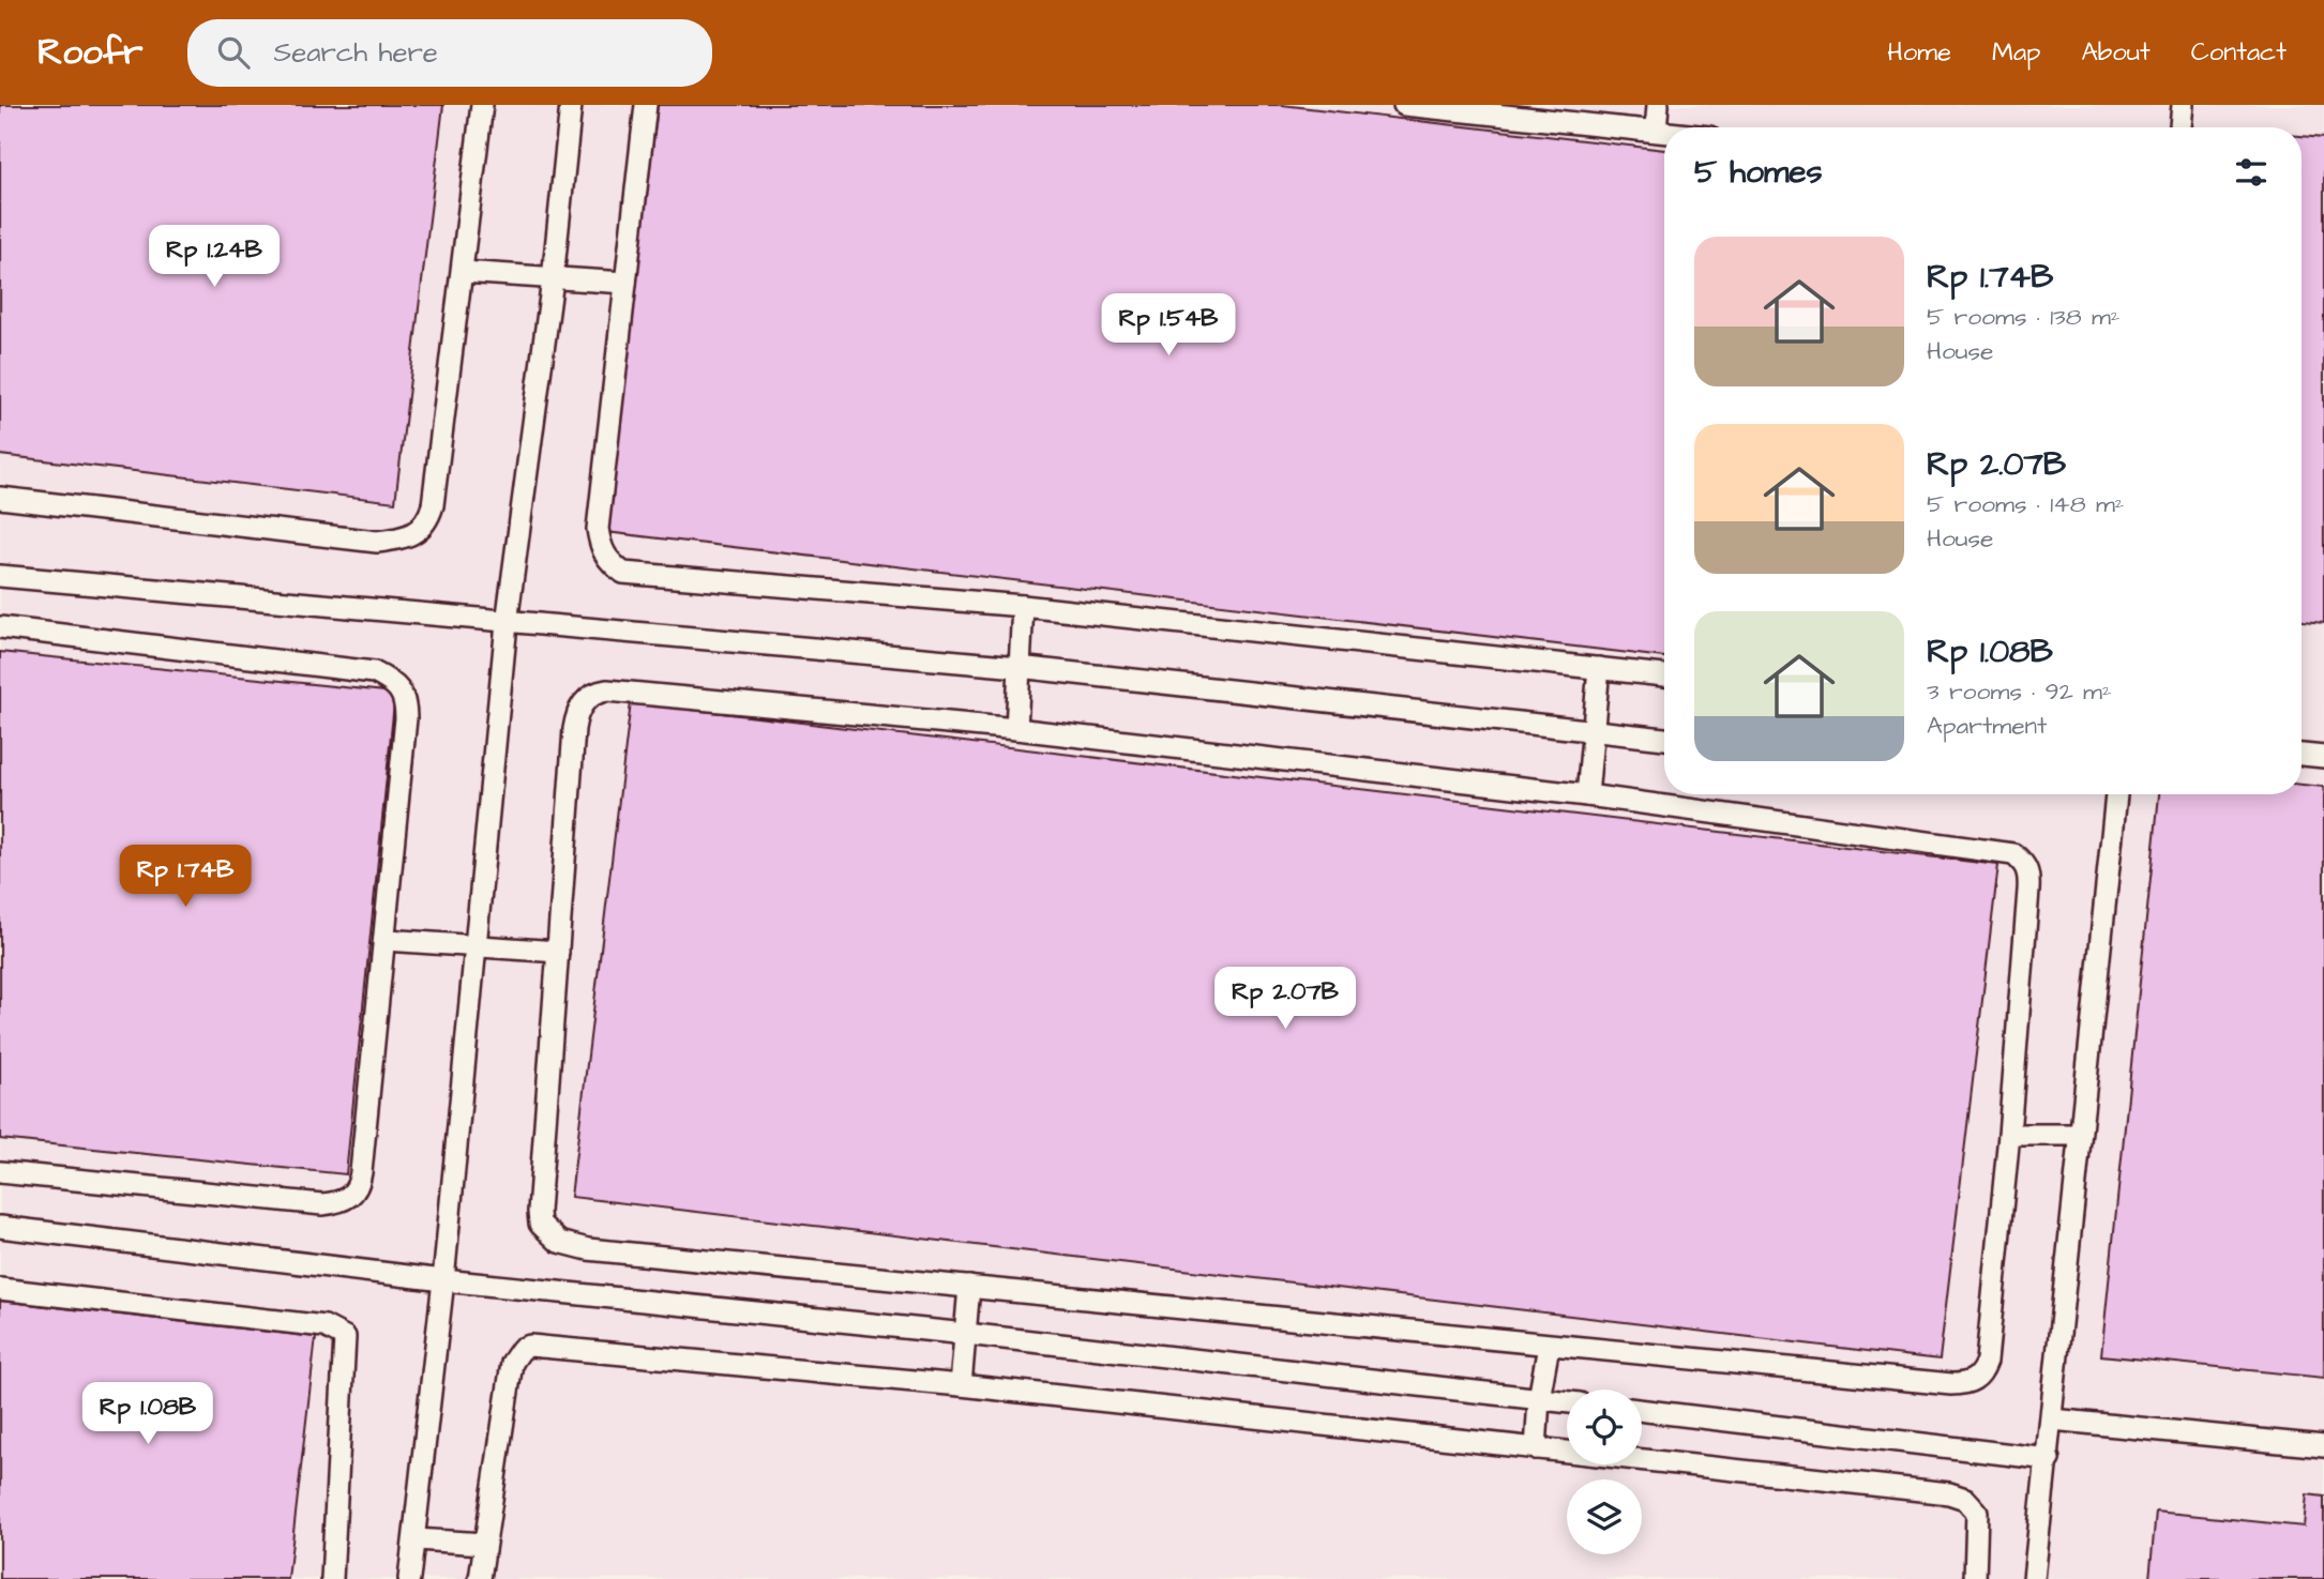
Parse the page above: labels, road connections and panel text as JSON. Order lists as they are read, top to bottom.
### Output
{
  "page": {
    "header": "Roofr",
    "search": "Search here",
    "nav": [
      "Home",
      "Map",
      "About",
      "Contact"
    ],
    "heading": "5 homes",
    "list": [
      {
        "name": "Rp 1.74B",
        "note": "5 rooms · 138 m² · House"
      },
      {
        "name": "Rp 2.07B",
        "note": "5 rooms · 148 m² · House"
      },
      {
        "name": "Rp 1.08B",
        "note": "3 rooms · 92 m² · Apartment"
      }
    ],
    "price": [
      "Rp 1.24B",
      "Rp 1.54B",
      "Rp 1.74B",
      "Rp 2.07B",
      "Rp 1.08B"
    ]
  }
}
